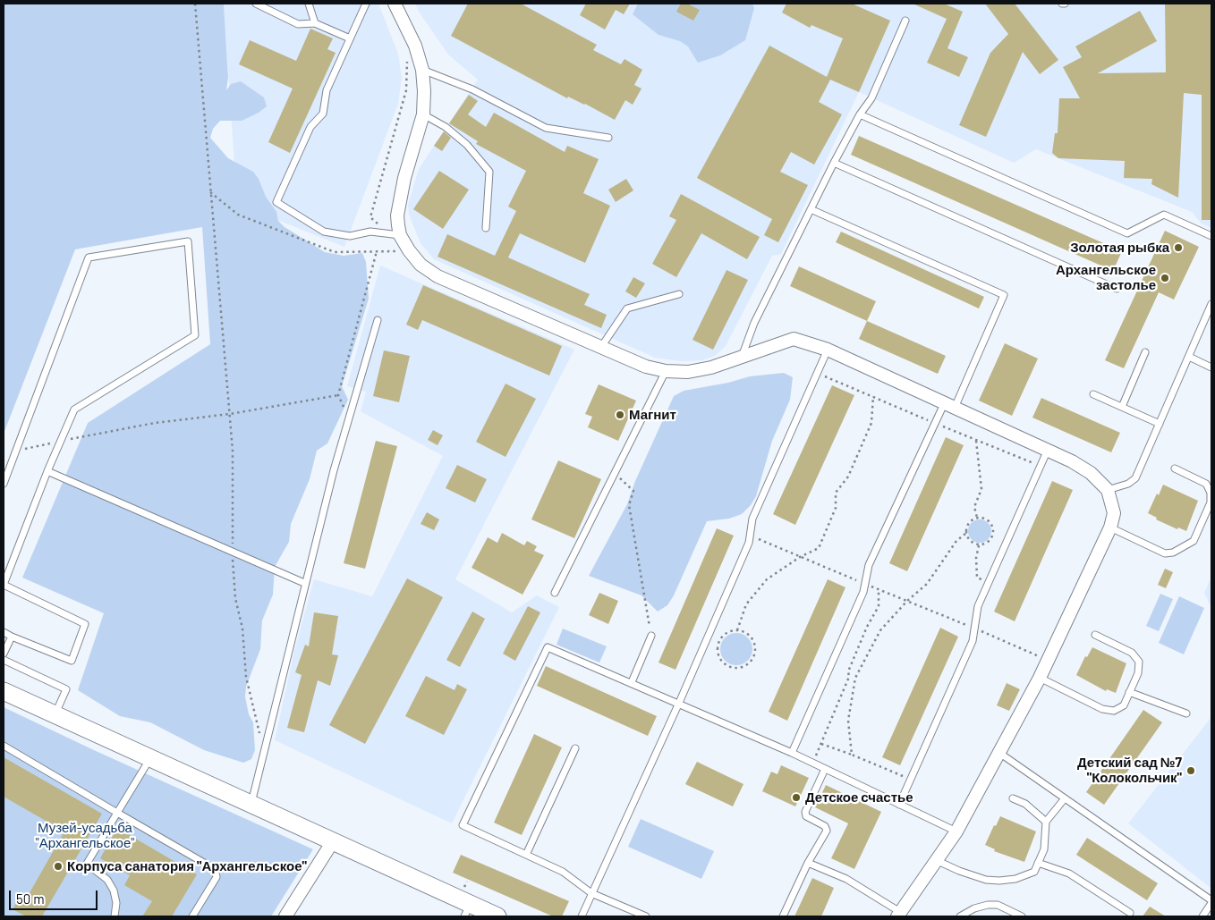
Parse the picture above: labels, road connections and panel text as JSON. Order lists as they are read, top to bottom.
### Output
{
  "parks": ["Музей-усадьба \"Архангельское\""],
  "places": [
    "Золотая рыбка",
    "Архангельское застолье",
    "Магнит",
    "Детский сад №7 \"Колокольчик\"",
    "Детское счастье",
    "Корпуса санатория \"Архангельское\""
  ],
  "scale_bar": "50 m"
}
